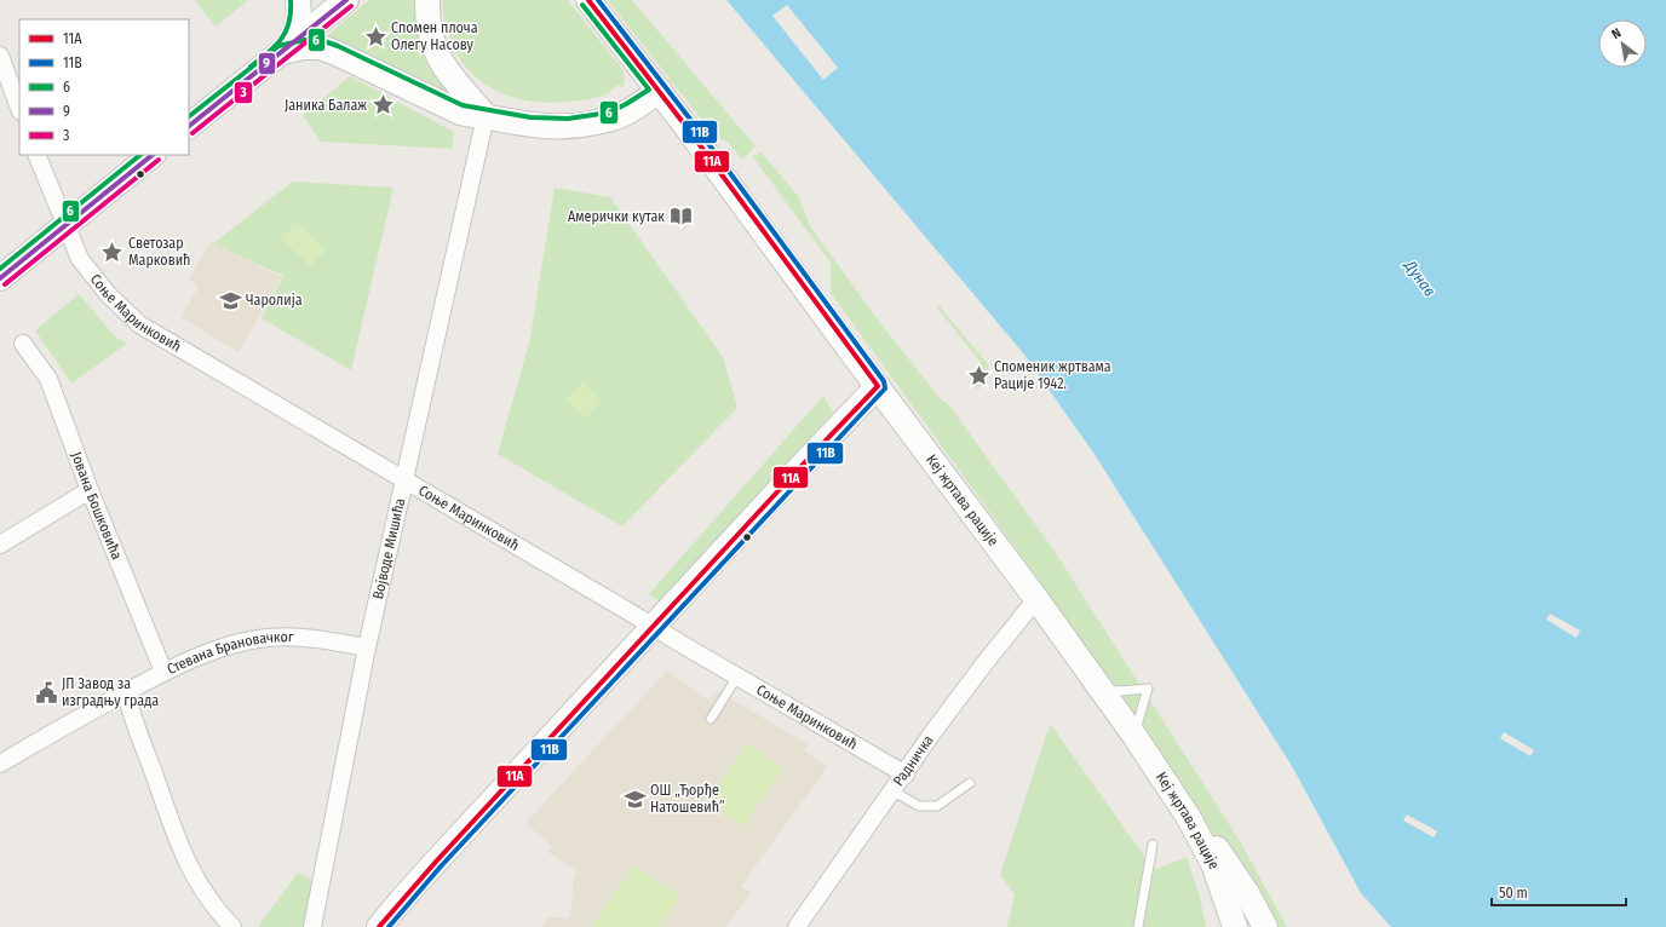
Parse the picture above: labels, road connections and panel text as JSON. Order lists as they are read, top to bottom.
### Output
{
  "streets": {
    "main road": ["Кеј жртава рације"],
    "street": [
      "Соње Маринковић",
      "Јована Бошковића",
      "Војводе Мишића",
      "Стевана Брановачког",
      "Радничка"
    ]
  },
  "crossings": [
    ["Соње Маринковић", "Војводе Мишића"],
    ["Соње Маринковић", "Радничка"],
    ["Кеј жртава рације", "Радничка"],
    ["Јована Бошковића", "Стевана Брановачког"],
    ["Војводе Мишића", "Стевана Брановачког"]
  ],
  "water": ["Дунав"],
  "places": {
    "place": [
      "Спомен плоча Олегу Насову",
      "Јаника Балаж",
      "Светозар Марковић",
      "Споменик жртвама Рације 1942."
    ],
    "library": ["Амерички кутак"],
    "school or university": ["Чаролија", "ОШ „Ђорђе Натошевић”"],
    "public building": ["ЈП Завод за изградњу града"]
  },
  "lines": [
    "transit line 11A",
    "transit line 11B",
    "transit line 6",
    "transit line 9",
    "transit line 3"
  ],
  "legend": [
    "11A",
    "11B",
    "6",
    "9",
    "3"
  ],
  "scale_bar": "50 m",
  "north": "top left"
}
